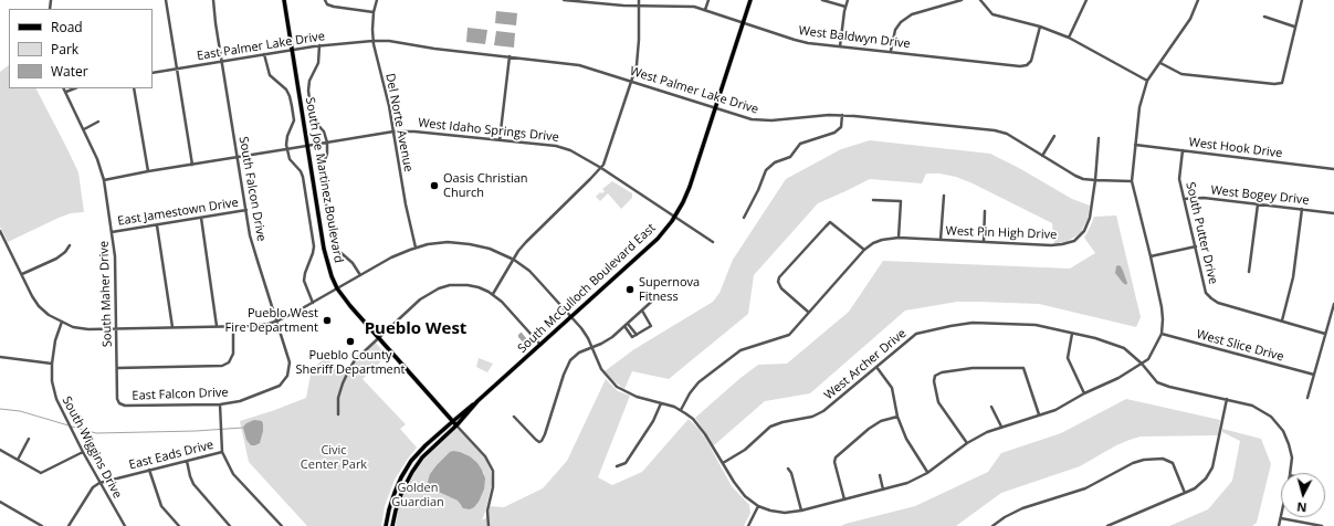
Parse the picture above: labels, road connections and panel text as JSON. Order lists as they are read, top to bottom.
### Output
{
  "streets": {
    "main road": ["South Joe Martinez Boulevard", "South McCulloch Boulevard East"],
    "street": [
      "West Baldwyn Drive",
      "East Palmer Lake Drive",
      "West Palmer Lake Drive",
      "Del Norte Avenue",
      "West Idaho Springs Drive",
      "West Hook Drive",
      "South Falcon Drive",
      "West Bogey Drive",
      "East Jamestown Drive",
      "West Pin High Drive",
      "South Putter Drive",
      "South Maher Drive",
      "West Slice Drive",
      "West Archer Drive",
      "East Falcon Drive",
      "South Wiggins Drive",
      "East Eads Drive"
    ]
  },
  "crossings": [
    ["West Baldwyn Drive", "South McCulloch Boulevard East"],
    ["East Palmer Lake Drive", "West Palmer Lake Drive"],
    ["East Palmer Lake Drive", "Del Norte Avenue"],
    ["East Palmer Lake Drive", "South Joe Martinez Boulevard"],
    ["East Palmer Lake Drive", "South Falcon Drive"],
    ["West Palmer Lake Drive", "Del Norte Avenue"],
    ["West Palmer Lake Drive", "West Pin High Drive"],
    ["West Palmer Lake Drive", "South McCulloch Boulevard East"],
    ["Del Norte Avenue", "West Idaho Springs Drive"],
    ["West Idaho Springs Drive", "South Joe Martinez Boulevard"],
    ["West Idaho Springs Drive", "South Falcon Drive"],
    ["West Idaho Springs Drive", "South McCulloch Boulevard East"],
    ["West Idaho Springs Drive", "South Maher Drive"],
    ["West Hook Drive", "South Putter Drive"],
    ["South Joe Martinez Boulevard", "South McCulloch Boulevard East"],
    ["South Falcon Drive", "East Jamestown Drive"],
    ["South Falcon Drive", "East Falcon Drive"],
    ["West Bogey Drive", "South Putter Drive"],
    ["East Jamestown Drive", "South Maher Drive"],
    ["South Maher Drive", "East Falcon Drive"],
    ["South Wiggins Drive", "East Eads Drive"]
  ],
  "districts": ["Pueblo West"],
  "parks": ["Civic Center Park", "Golden Guardian"],
  "places": [
    "Oasis Christian Church",
    "Supernova Fitness",
    "Pueblo West Fire Department",
    "Pueblo County Sheriff Department"
  ],
  "legend": ["Road", "Park", "Water"],
  "north": "bottom"
}
